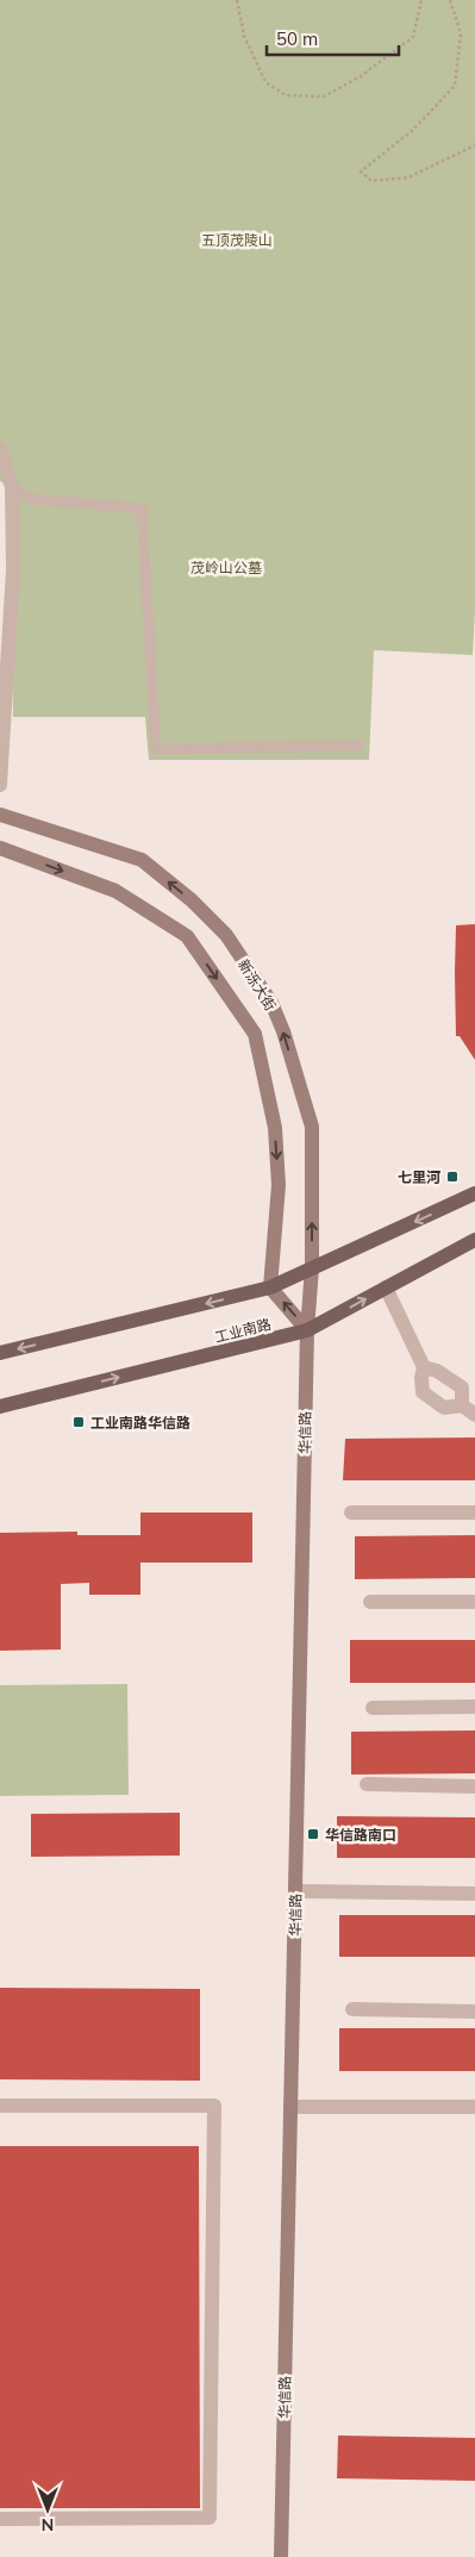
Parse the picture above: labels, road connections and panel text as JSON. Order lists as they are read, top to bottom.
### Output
{
  "streets": {
    "main road": ["新泺大街", "工业南路", "华信路"]
  },
  "crossings": [
    ["新泺大街", "工业南路"],
    ["新泺大街", "华信路"],
    ["工业南路", "华信路"]
  ],
  "parks": ["五顶茂陵山", "茂岭山公墓"],
  "places": {
    "transit": ["七里河", "工业南路华信路", "华信路南口"]
  },
  "scale_bar": "50 m",
  "north": "bottom"
}
